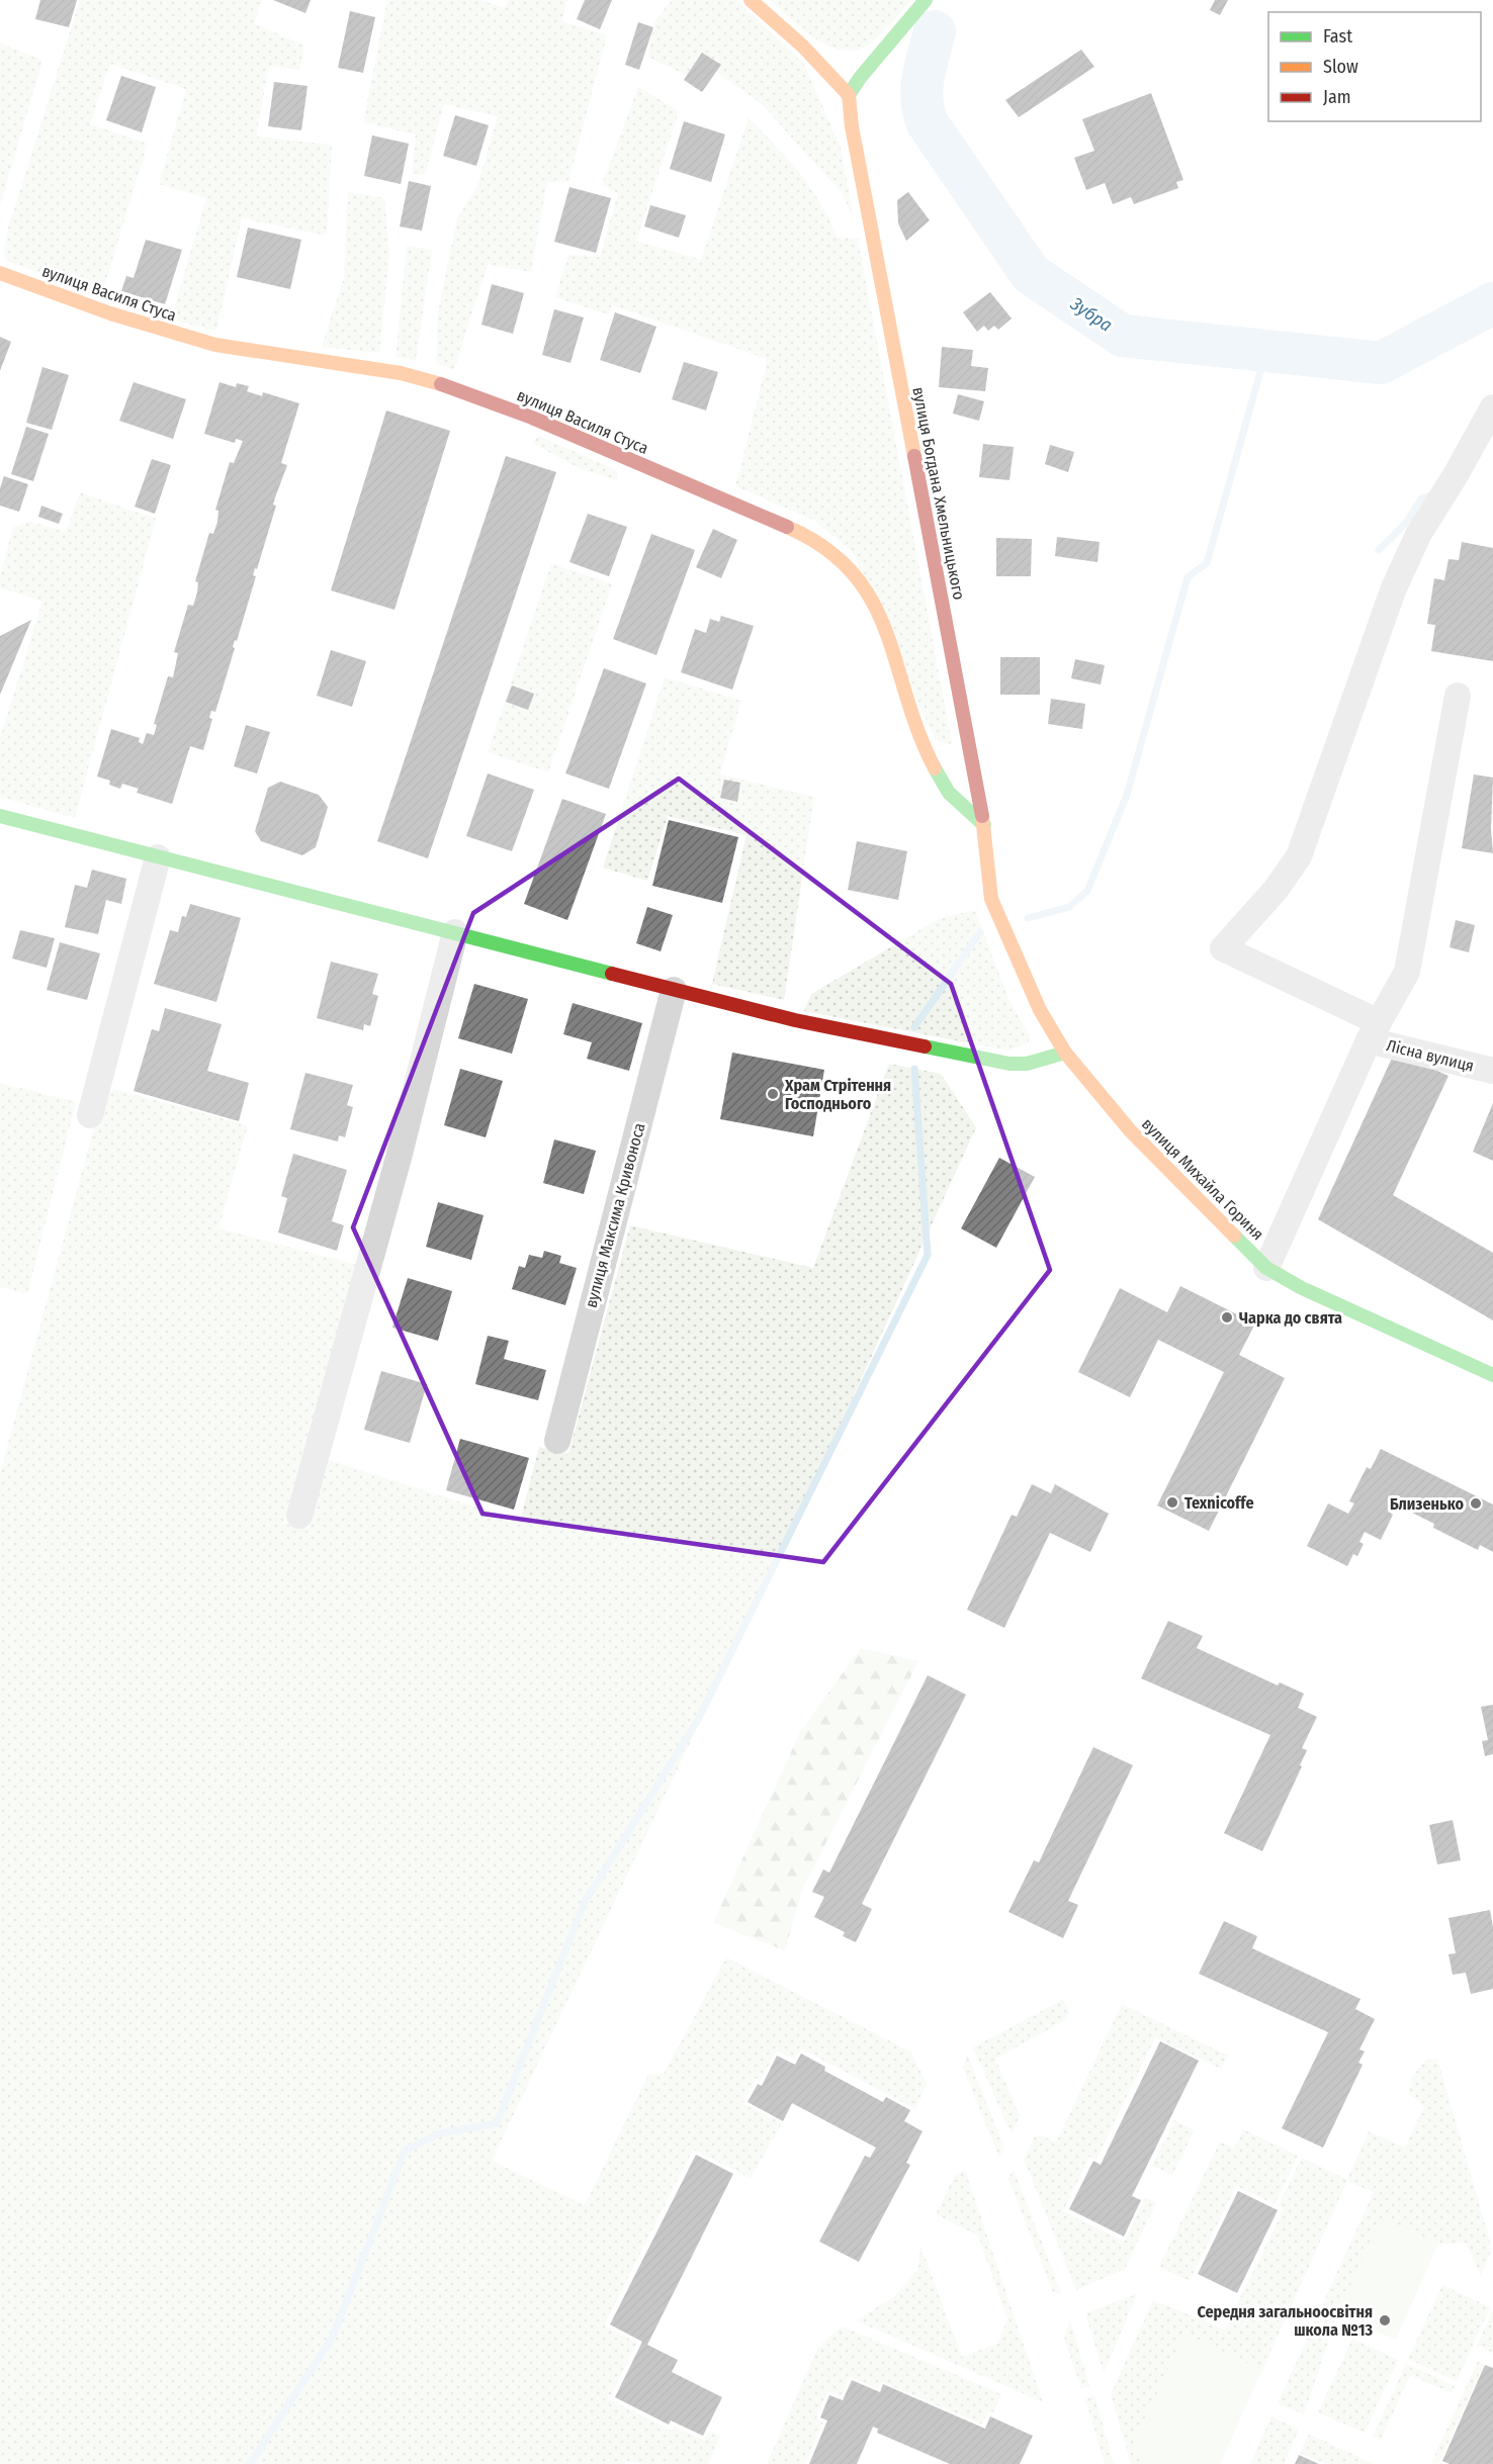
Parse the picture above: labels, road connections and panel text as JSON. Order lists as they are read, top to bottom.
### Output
{
  "streets": {
    "street": [
      "вулиця Василя Стуса",
      "вулиця Богдана Хмельницького",
      "Лісна вулиця",
      "вулиця Михайла Гориня",
      "вулиця Максима Кривоноса"
    ]
  },
  "crossings": [
    ["вулиця Василя Стуса", "вулиця Богдана Хмельницького"],
    ["вулиця Богдана Хмельницького", "вулиця Михайла Гориня"]
  ],
  "water": ["Зубра"],
  "places": [
    "Храм Стрітення Господнього",
    "Чарка до свята",
    "Texnicoffe",
    "Близенько",
    "Середня загальноосвітня школа №13"
  ],
  "legend": ["Fast", "Slow", "Jam"]
}
